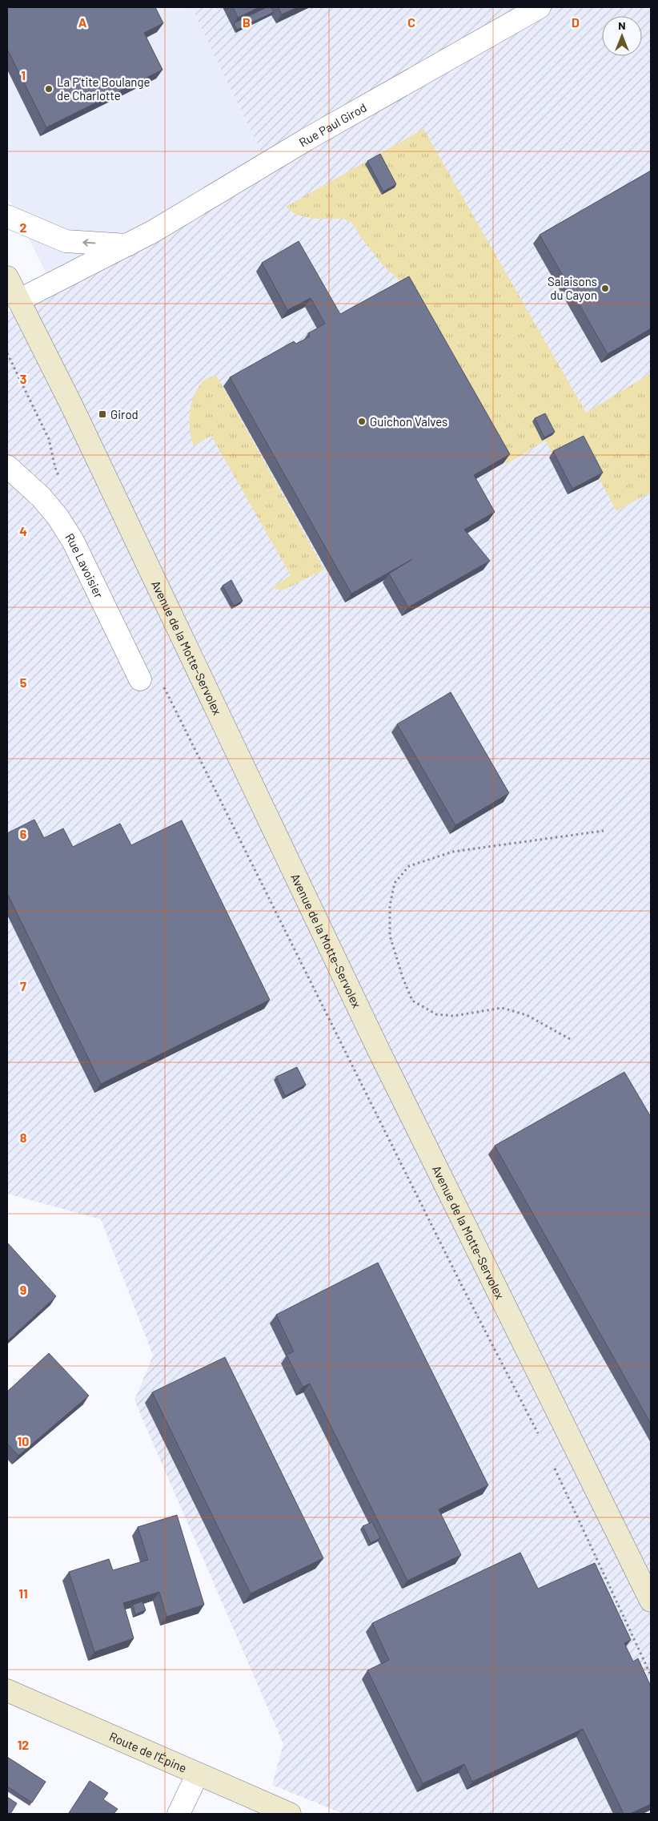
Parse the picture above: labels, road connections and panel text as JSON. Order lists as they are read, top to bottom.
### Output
{
  "streets": {
    "main road": ["Avenue de la Motte-Servolex", "Route de l'Épine"],
    "street": ["Rue Paul Girod", "Rue Lavoisier"]
  },
  "crossings": [
    ["Rue Paul Girod", "Avenue de la Motte-Servolex"]
  ],
  "places": {
    "other": ["La P'tite Boulange de Charlotte", "Salaisons du Cayon", "Guichon Valves"],
    "transit": ["Girod"]
  },
  "north": "top",
  "grid": {
    "columns": [
      "A",
      "B",
      "C",
      "D"
    ],
    "rows": [
      "1",
      "2",
      "3",
      "4",
      "5",
      "6",
      "7",
      "8",
      "9",
      "10",
      "11",
      "12"
    ]
  }
}
